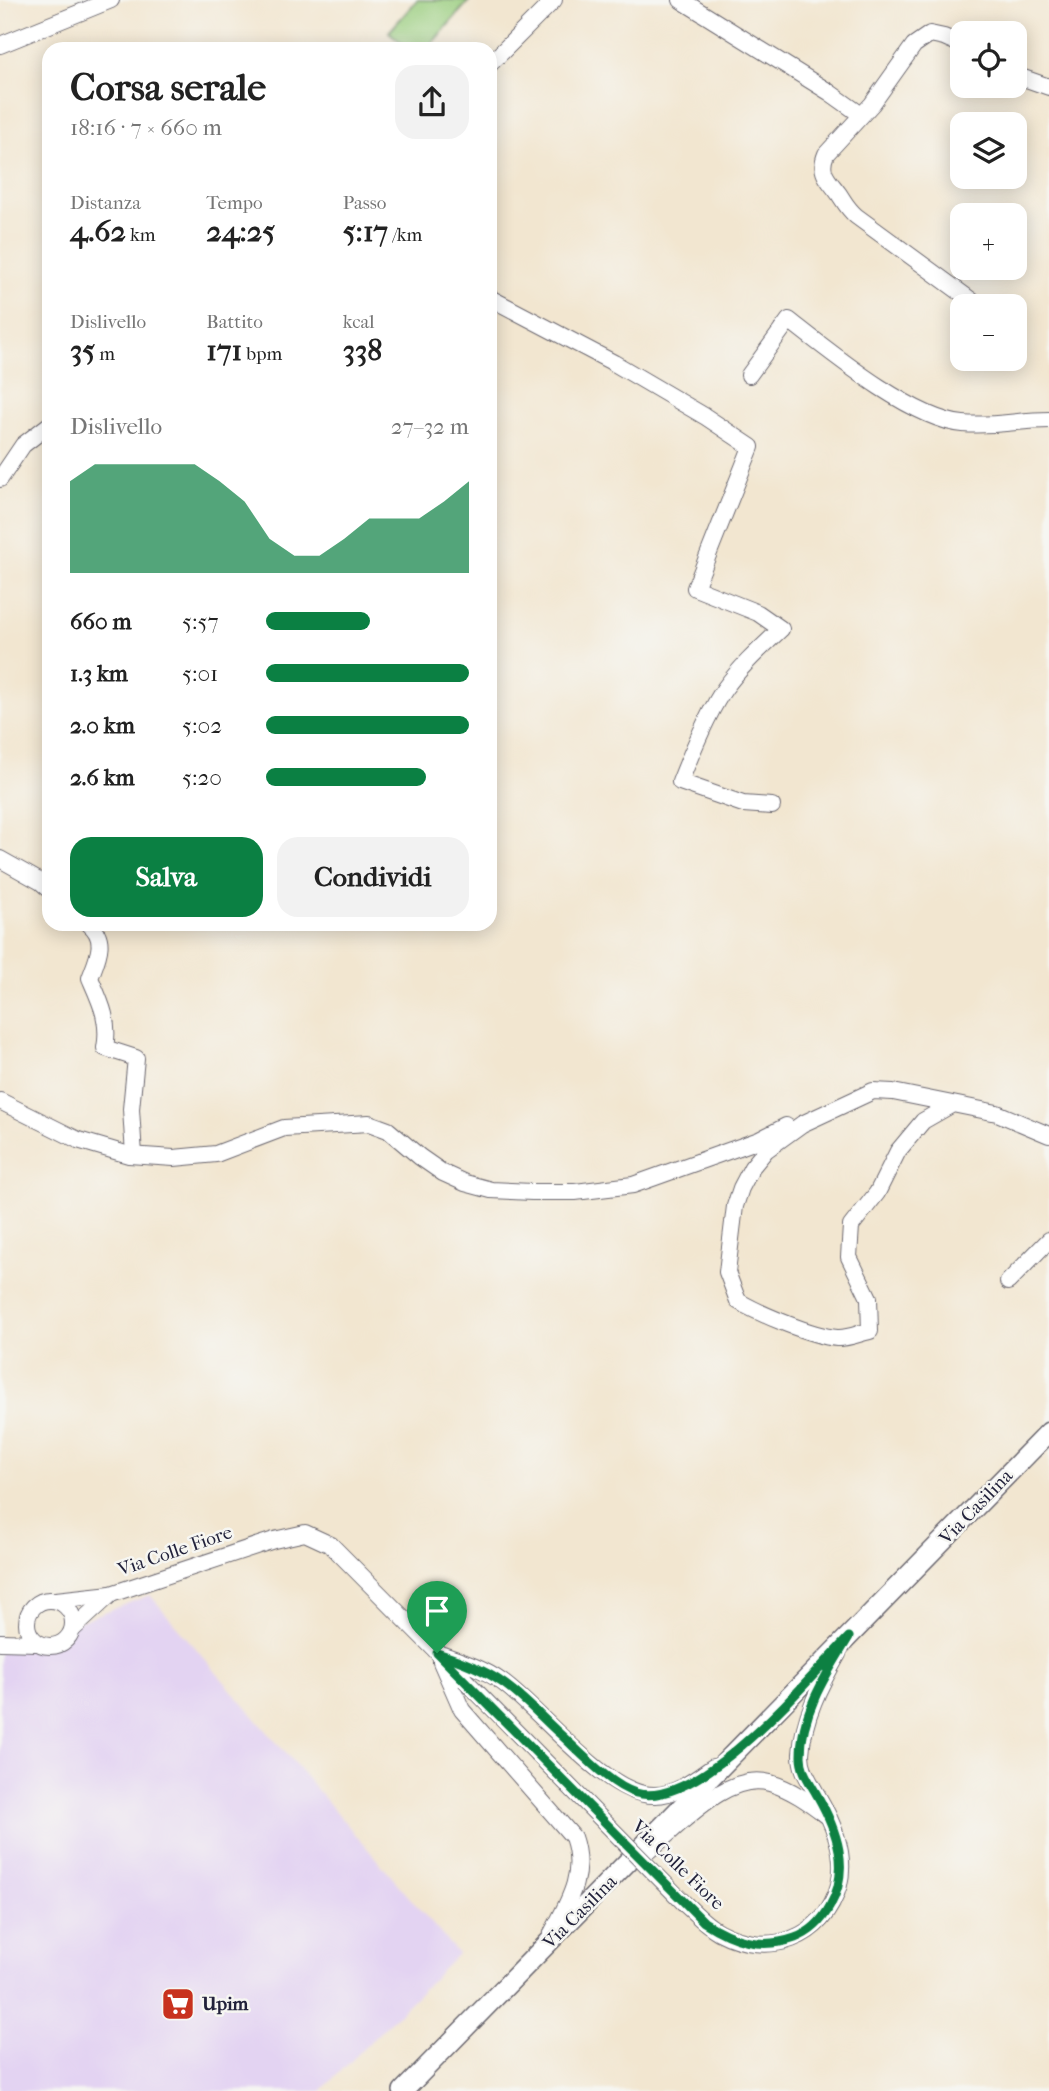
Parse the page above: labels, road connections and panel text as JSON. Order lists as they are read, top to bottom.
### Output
{
  "streets": {
    "main road": ["Via Casilina"],
    "street": ["Via Colle Fiore"]
  },
  "crossings": [
    ["Via Casilina", "Via Colle Fiore"]
  ],
  "places": {
    "supermarket": ["Upim"]
  },
  "page": {
    "map_buttons": ["+", "−"],
    "heading": ["Corsa serale", "18:16 · 7 × 660 m"],
    "stats": [
      ["Distanza", "4.62 km"],
      ["Tempo", "24:25"],
      ["Passo", "5:17 /km"],
      ["Dislivello", "35 m"],
      ["Battito", "171 bpm"],
      ["kcal", "338"]
    ],
    "chart": ["Dislivello", "27–32 m"],
    "list": [
      {
        "name": "660 m",
        "note": "5:57"
      },
      {
        "name": "1.3 km",
        "note": "5:01"
      },
      {
        "name": "2.0 km",
        "note": "5:02"
      },
      {
        "name": "2.6 km",
        "note": "5:20"
      }
    ],
    "buttons": ["Salva", "Condividi"]
  }
}
